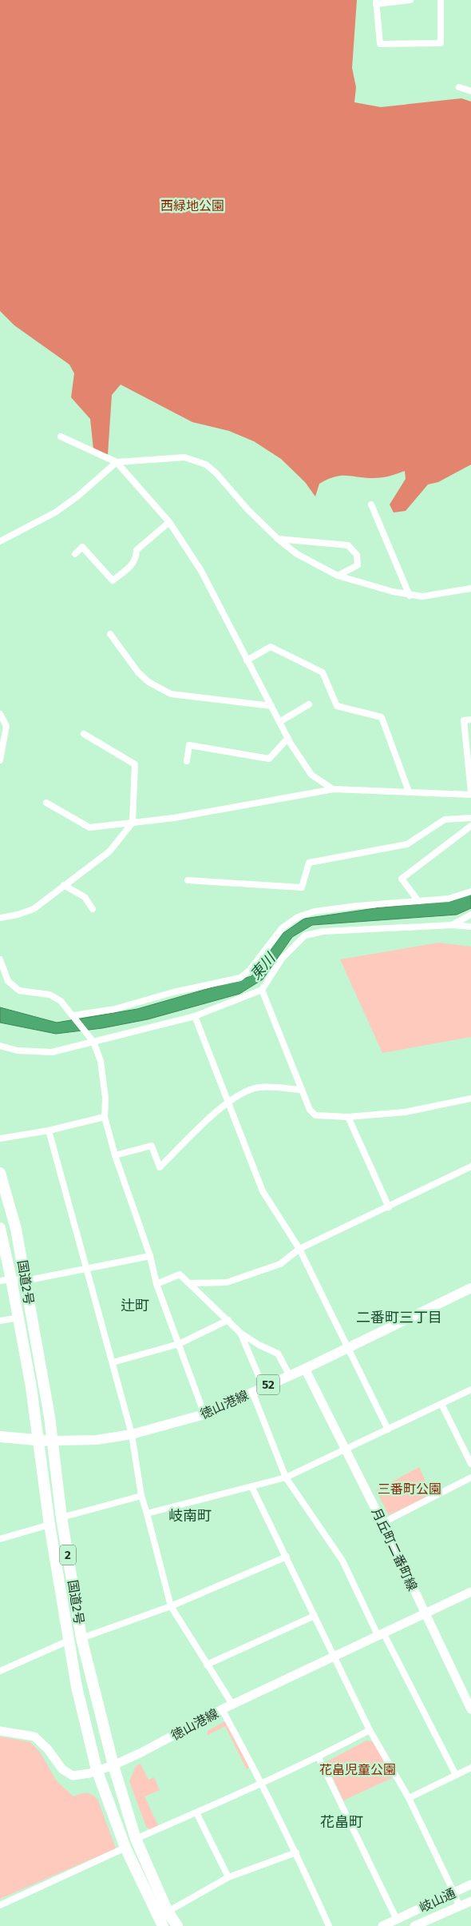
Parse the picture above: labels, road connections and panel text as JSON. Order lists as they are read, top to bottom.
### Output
{
  "streets": {
    "highway": ["国道2号", "2"],
    "main road": ["52", "徳山港線"],
    "street": ["月丘町二番町線", "岐山通"]
  },
  "crossings": [
    ["国道2号", "徳山港線"],
    ["徳山港線", "月丘町二番町線"]
  ],
  "districts": [
    "辻町",
    "二番町三丁目",
    "岐南町",
    "花畠町"
  ],
  "water": ["東川"],
  "parks": ["西緑地公園", "三番町公園", "花畠児童公園"]
}
